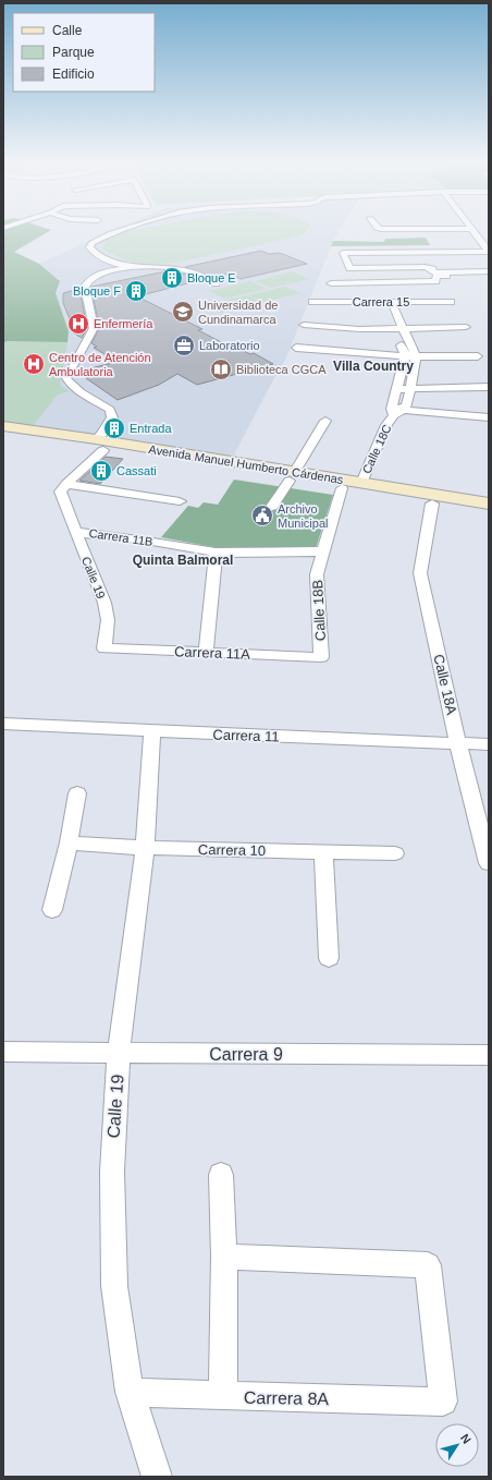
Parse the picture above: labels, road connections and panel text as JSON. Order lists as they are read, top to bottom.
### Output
{
  "streets": {
    "main road": ["Avenida Manuel Humberto Cárdenas"],
    "street": [
      "Carrera 15",
      "Calle 18C",
      "Carrera 11B",
      "Calle 19",
      "Calle 18B",
      "Carrera 11A",
      "Calle 18A",
      "Carrera 11",
      "Carrera 10",
      "Carrera 9",
      "Carrera 8A"
    ]
  },
  "crossings": [
    ["Calle 18C", "Avenida Manuel Humberto Cárdenas"],
    ["Avenida Manuel Humberto Cárdenas", "Calle 18B"],
    ["Avenida Manuel Humberto Cárdenas", "Calle 18A"],
    ["Carrera 11B", "Calle 19"],
    ["Carrera 11B", "Calle 18B"],
    ["Calle 19", "Carrera 11A"],
    ["Calle 19", "Carrera 11"],
    ["Calle 19", "Carrera 10"],
    ["Calle 19", "Carrera 9"],
    ["Calle 19", "Carrera 8A"],
    ["Calle 18B", "Carrera 11A"],
    ["Calle 18A", "Carrera 11"]
  ],
  "districts": ["Villa Country", "Quinta Balmoral"],
  "places": {
    "building": [
      "Bloque E",
      "Bloque F",
      "Entrada",
      "Cassati"
    ],
    "school or university": ["Universidad de Cundinamarca"],
    "hospital": ["Enfermería", "Centro de Atención Ambulatoria"],
    "office": ["Laboratorio"],
    "library": ["Biblioteca CGCA"],
    "public building": ["Archivo Municipal"]
  },
  "legend": ["Calle", "Parque", "Edificio"],
  "north": "top right"
}
